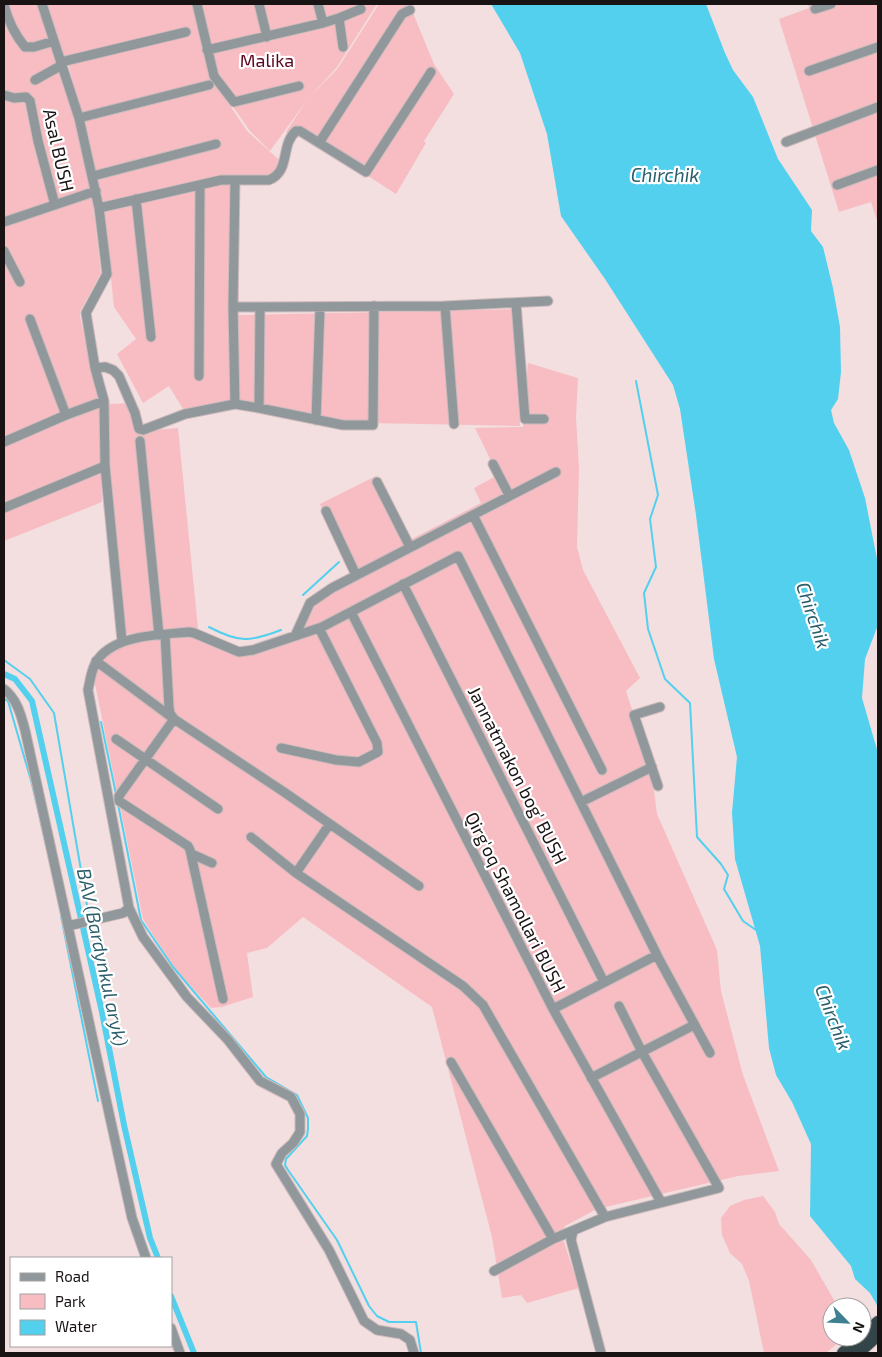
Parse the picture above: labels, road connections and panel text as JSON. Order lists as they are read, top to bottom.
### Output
{
  "streets": {
    "street": ["Asal BUSH", "Jannatmakon bog' BUSH", "Qirg'oq Shamollari BUSH"]
  },
  "water": ["Chirchik", "BAV (Bardynkul aryk)"],
  "parks": ["Malika"],
  "legend": ["Road", "Park", "Water"],
  "north": "bottom right"
}
